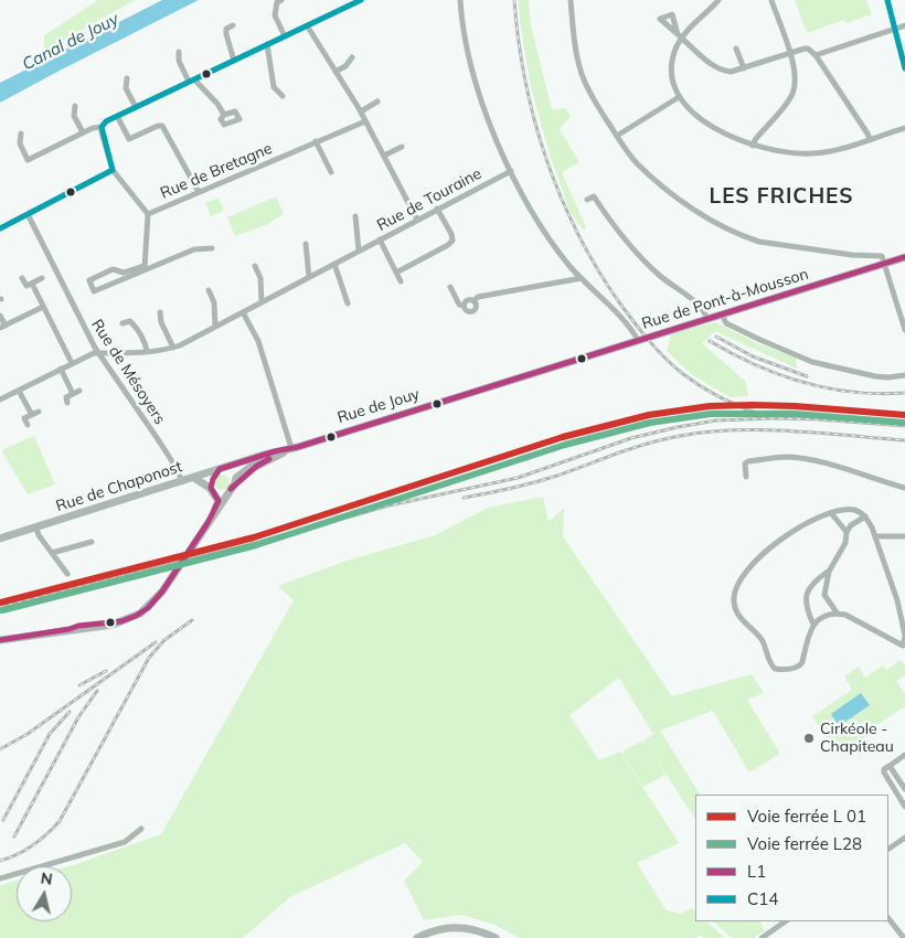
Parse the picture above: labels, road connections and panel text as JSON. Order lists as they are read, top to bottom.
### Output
{
  "streets": {
    "main road": ["Rue de Pont-à-Mousson", "Rue de Jouy", "Rue de Chaponost"],
    "street": ["Rue de Bretagne", "Rue de Touraine", "Rue de Mésoyers"]
  },
  "crossings": [
    ["Rue de Touraine", "Rue de Mésoyers"],
    ["Rue de Pont-à-Mousson", "Rue de Jouy"],
    ["Rue de Mésoyers", "Rue de Chaponost"],
    ["Rue de Jouy", "Rue de Chaponost"]
  ],
  "districts": ["LES FRICHES"],
  "water": ["Canal de Jouy"],
  "places": ["Cirkéole - Chapiteau"],
  "lines": ["transit line C14", "transit line L1", "rail line L28"],
  "legend": [
    "Voie ferrée L 01",
    "Voie ferrée L28",
    "L1",
    "C14"
  ],
  "north": "top"
}
